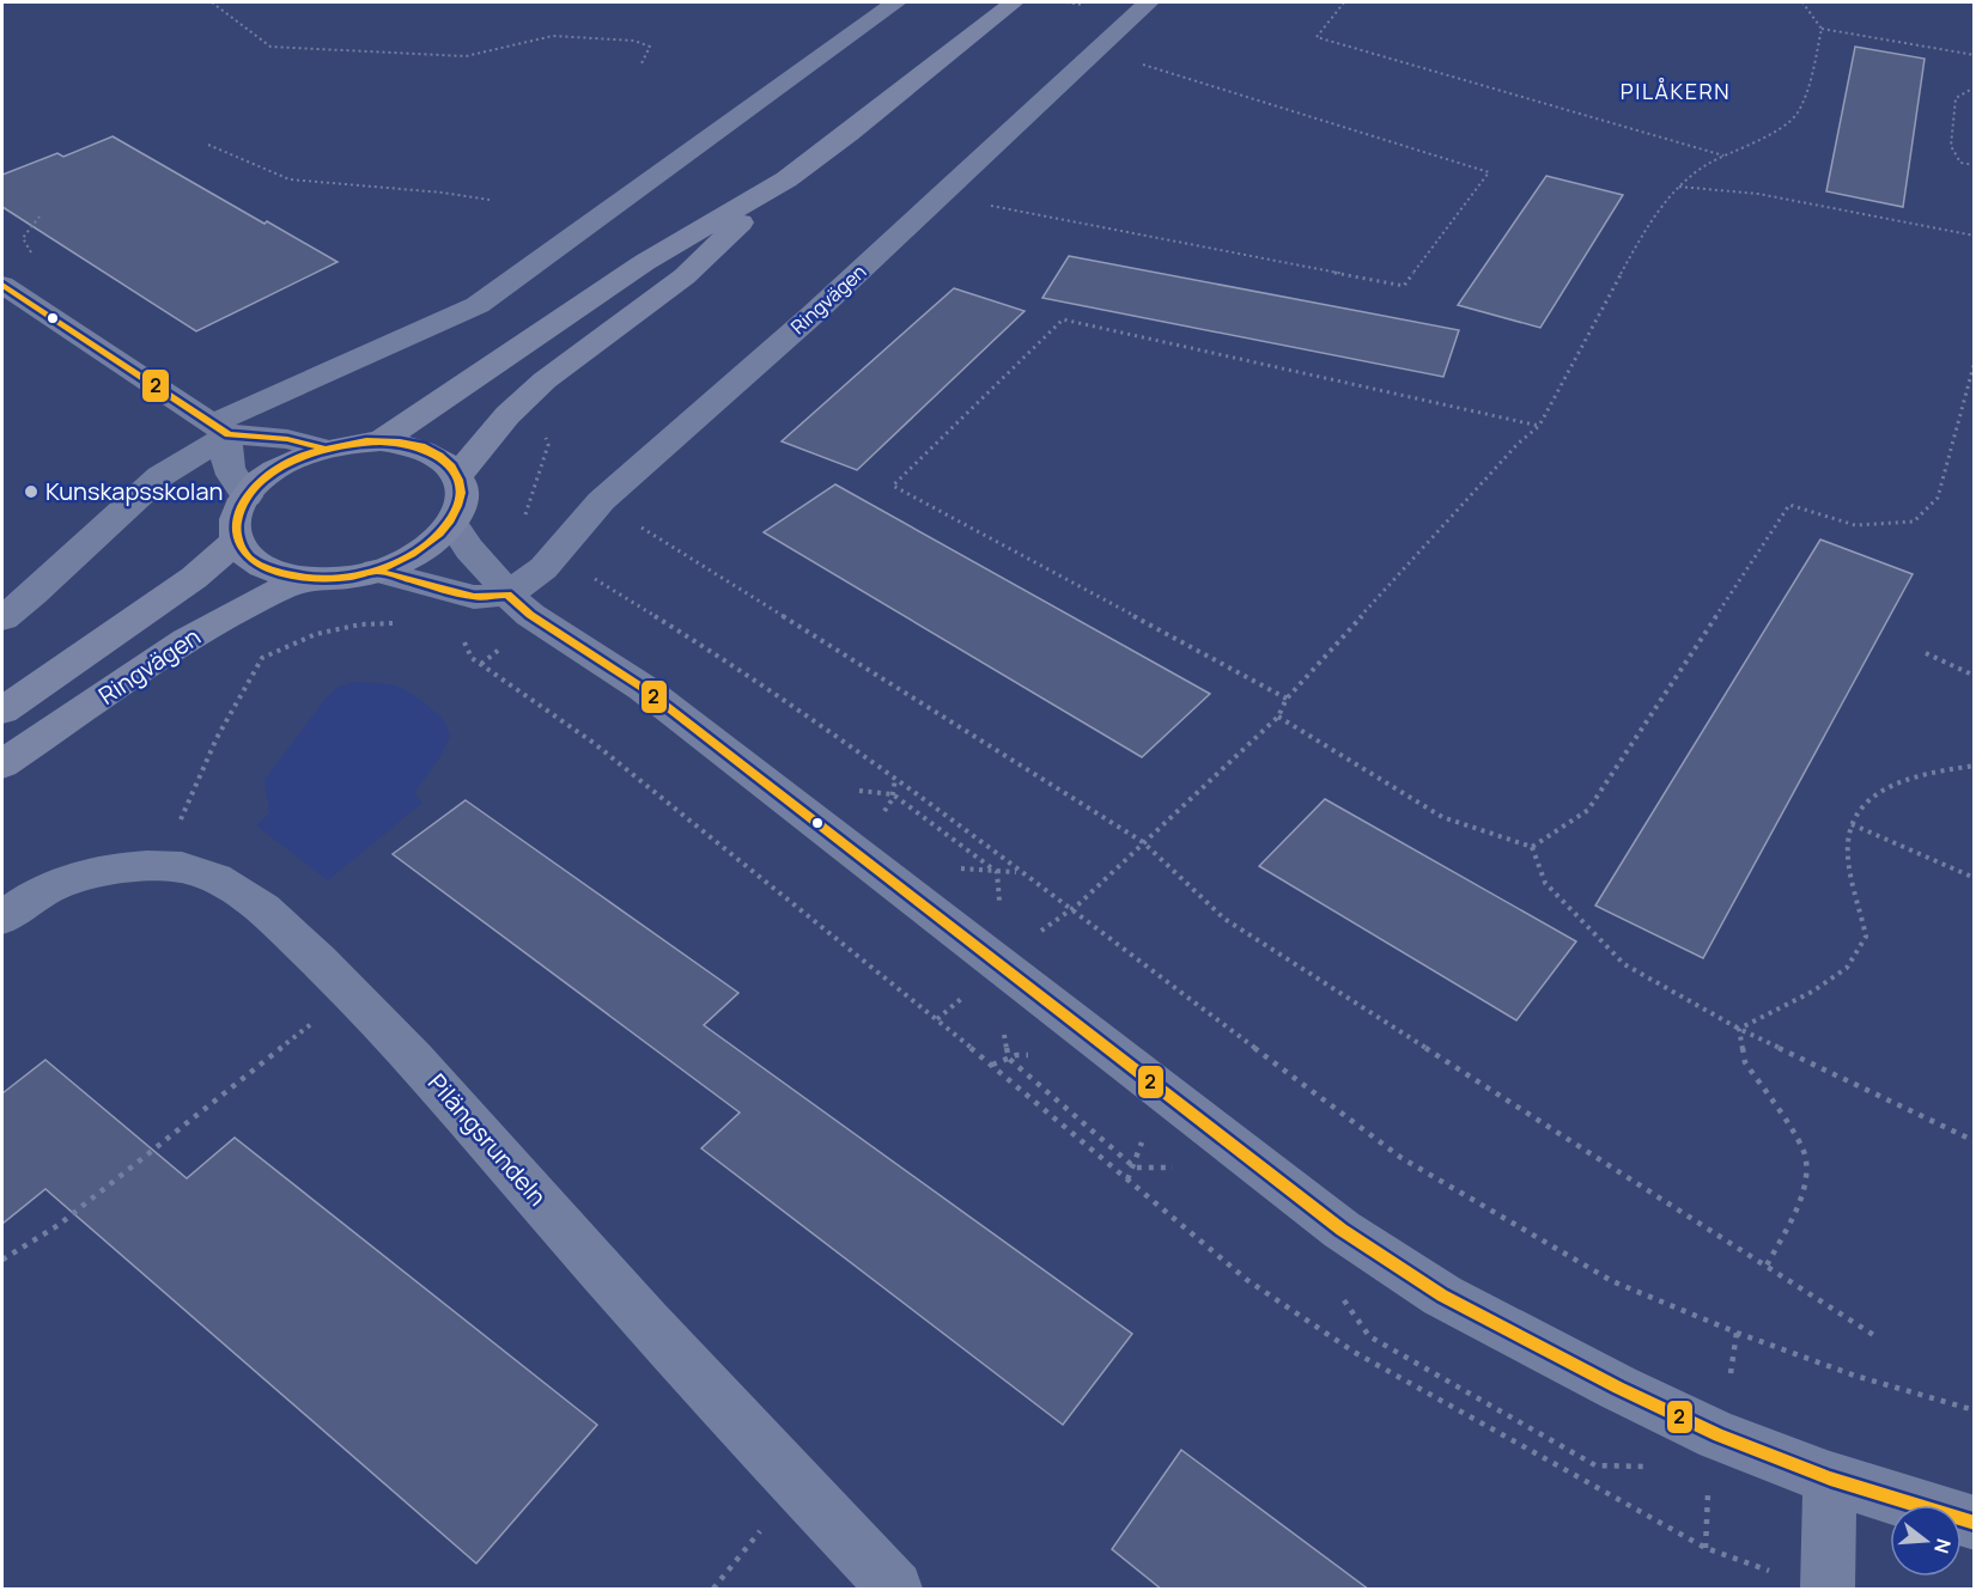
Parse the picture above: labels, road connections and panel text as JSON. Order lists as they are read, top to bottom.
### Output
{
  "streets": {
    "main road": ["Ringvägen"],
    "street": ["Pilängsrundeln"]
  },
  "districts": ["PILÅKERN"],
  "places": ["Kunskapsskolan"],
  "lines": ["transit line 2"],
  "north": "right"
}
